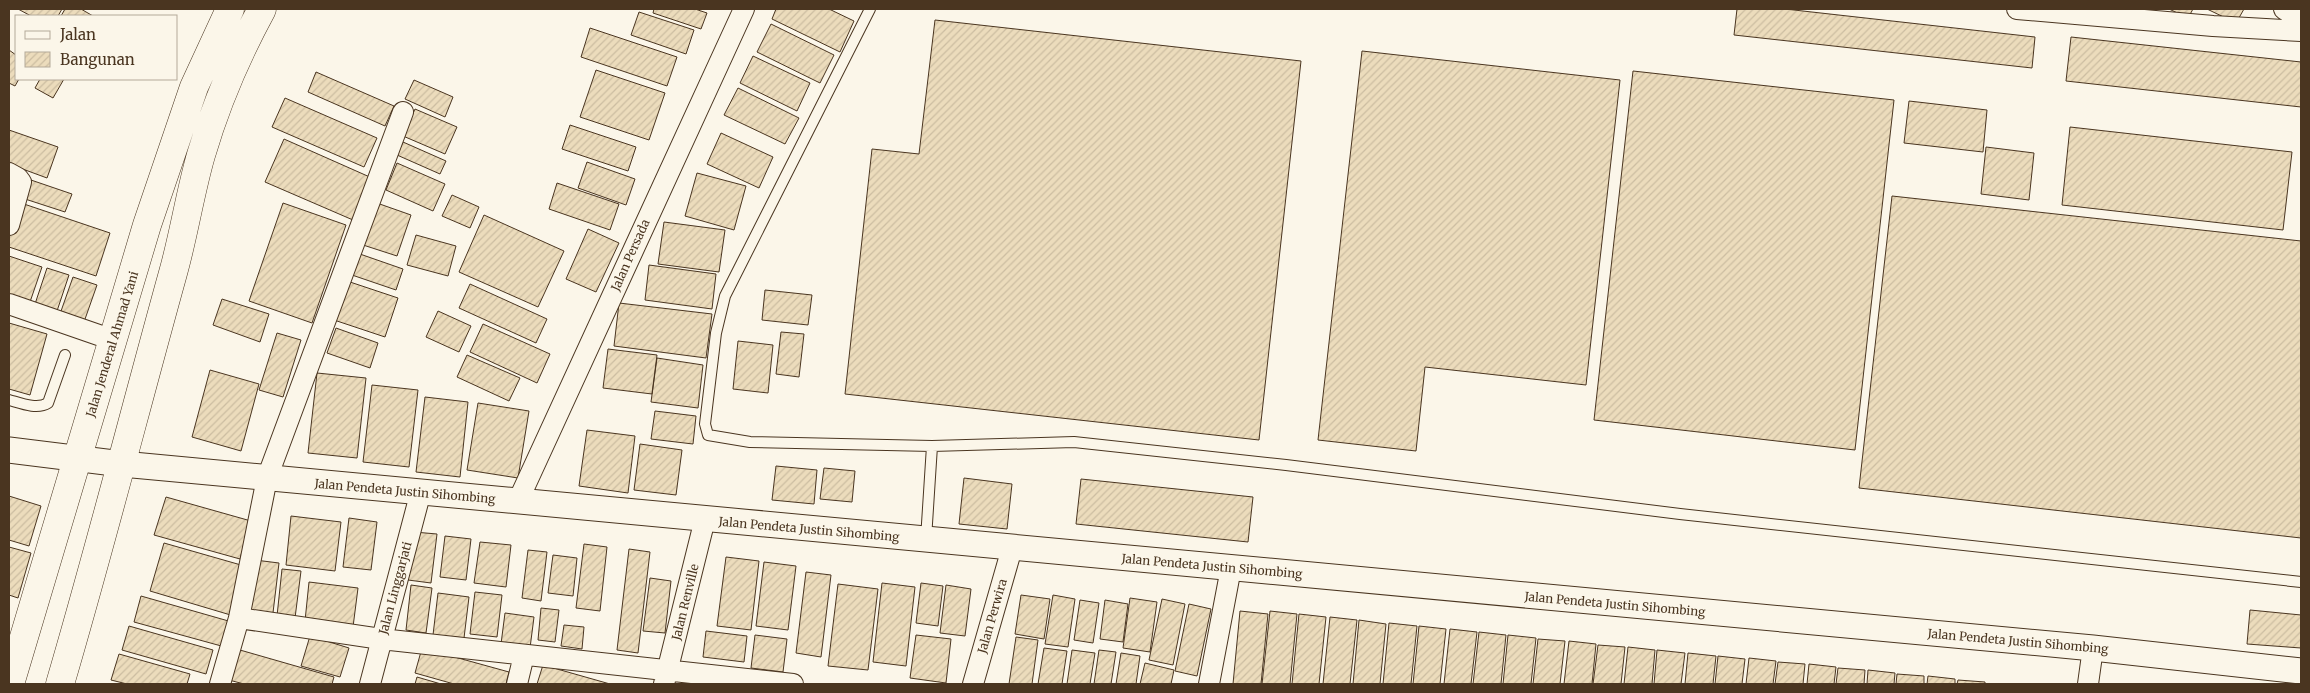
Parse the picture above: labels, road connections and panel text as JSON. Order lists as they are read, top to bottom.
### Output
{
  "streets": {
    "main road": ["Jalan Jenderal Ahmad Yani"],
    "street": [
      "Jalan Persada",
      "Jalan Pendeta Justin Sihombing",
      "Jalan Linggarjati",
      "Jalan Renville",
      "Jalan Perwira"
    ]
  },
  "crossings": [
    ["Jalan Persada", "Jalan Pendeta Justin Sihombing"],
    ["Jalan Jenderal Ahmad Yani", "Jalan Pendeta Justin Sihombing"],
    ["Jalan Pendeta Justin Sihombing", "Jalan Linggarjati"],
    ["Jalan Pendeta Justin Sihombing", "Jalan Renville"],
    ["Jalan Pendeta Justin Sihombing", "Jalan Perwira"]
  ],
  "legend": ["Jalan", "Bangunan"]
}
